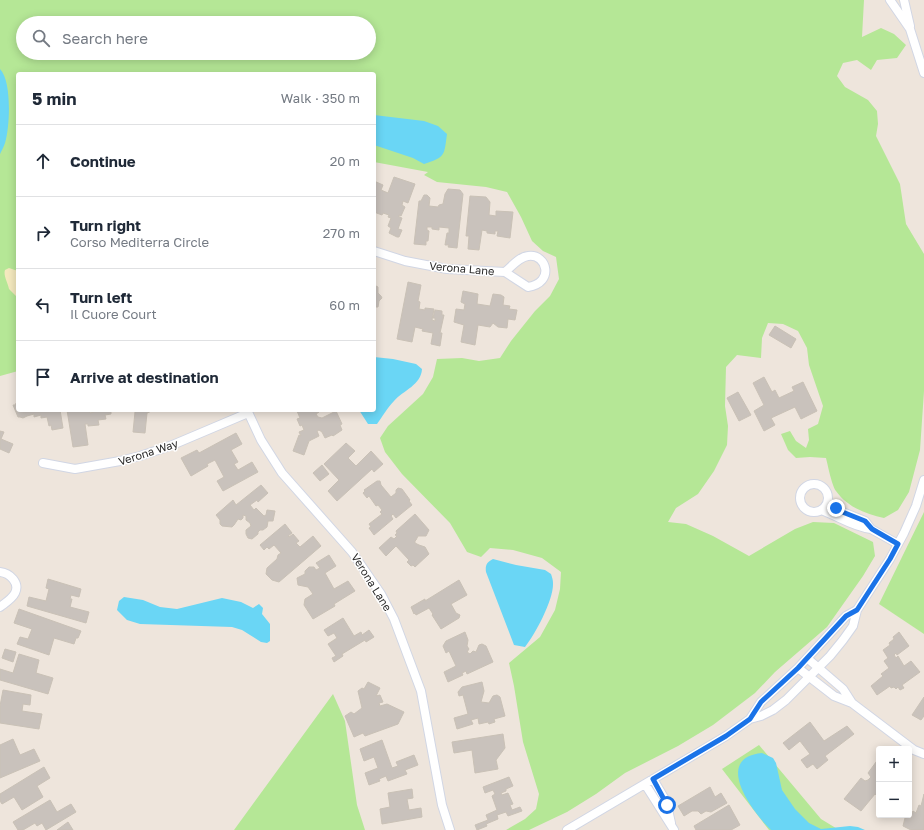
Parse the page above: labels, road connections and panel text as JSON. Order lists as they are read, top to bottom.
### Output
{
  "streets": {
    "street": ["Verona Lane", "Verona Way"]
  },
  "crossings": [
    ["Verona Lane", "Verona Way"]
  ],
  "page": {
    "search": "Search here",
    "heading": ["5 min", "Walk · 350 m"],
    "list": [
      ["Continue", "20 m"],
      ["Turn right", "Corso Mediterra Circle", "270 m"],
      ["Turn left", "Il Cuore Court", "60 m"],
      "Arrive at destination"
    ],
    "map_buttons": ["+", "−"]
  }
}
